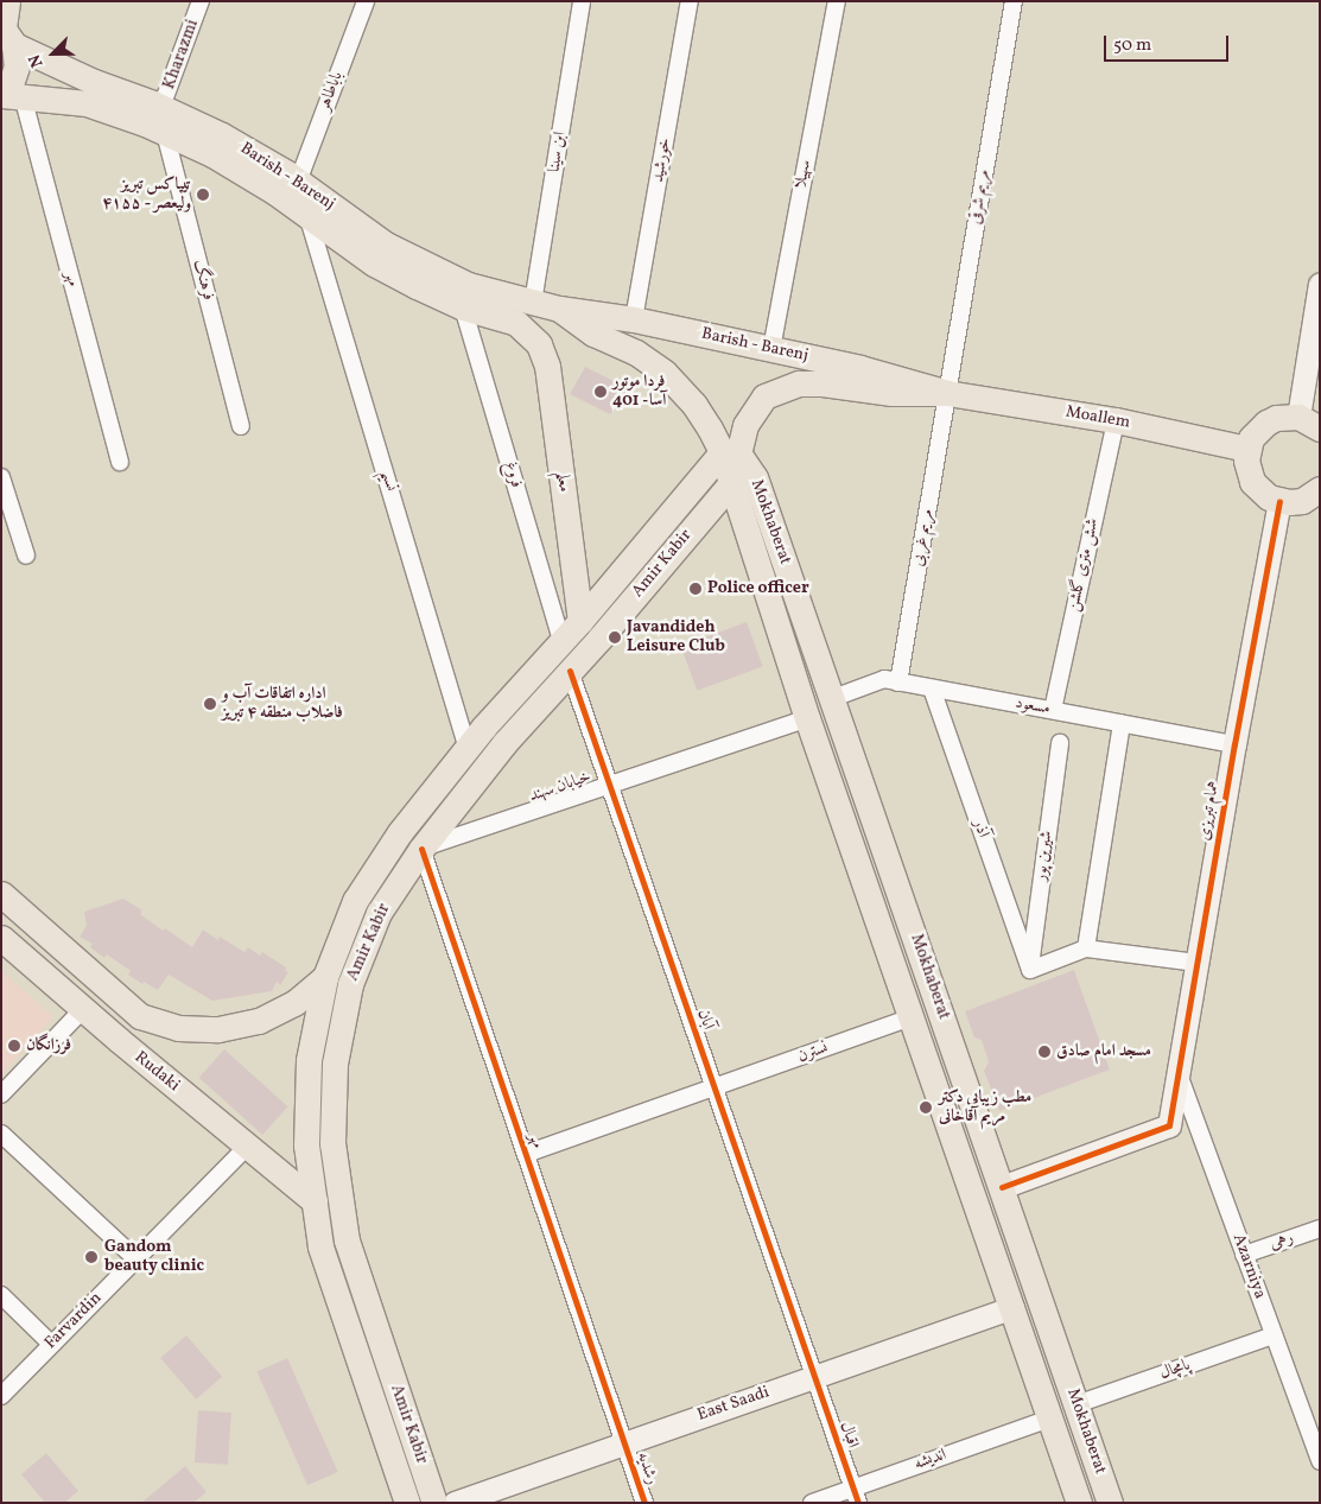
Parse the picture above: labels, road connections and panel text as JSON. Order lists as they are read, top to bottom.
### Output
{
  "streets": {
    "main road": [
      "Barish - Barenj",
      "Moallem",
      "معلم",
      "Mokhaberat",
      "Amir Kabir",
      "Rudaki"
    ],
    "street": [
      "Kharazmi",
      "باباطاهر",
      "ابن سینا",
      "خورشید",
      "سهیلا",
      "مریم شرقی",
      "مهر",
      "فرهنگ",
      "فروغ",
      "نسیم",
      "مریم غربی",
      "شش متری گلشن",
      "مسعود",
      "خیابان سهند",
      "همام تبریزی",
      "آذر",
      "شیرین پور",
      "آبان",
      "نسترن",
      "رهی",
      "Azarniya",
      "Farvardin",
      "پامچال",
      "East Saadi",
      "اقبال",
      "اندیشه",
      "رشدیه"
    ]
  },
  "crossings": [
    ["Kharazmi", "Barish - Barenj"],
    ["باباطاهر", "Barish - Barenj"],
    ["ابن سینا", "Barish - Barenj"],
    ["خورشید", "Barish - Barenj"],
    ["سهیلا", "Barish - Barenj"],
    ["Barish - Barenj", "مریم شرقی"],
    ["Barish - Barenj", "مهر"],
    ["Barish - Barenj", "فرهنگ"],
    ["Barish - Barenj", "Moallem"],
    ["Barish - Barenj", "فروغ"],
    ["Barish - Barenj", "نسیم"],
    ["Barish - Barenj", "معلم"],
    ["Barish - Barenj", "Mokhaberat"],
    ["Barish - Barenj", "مریم غربی"],
    ["Barish - Barenj", "Amir Kabir"],
    ["مریم شرقی", "Moallem"],
    ["مریم شرقی", "مریم غربی"],
    ["مهر", "Amir Kabir"],
    ["مهر", "خیابان سهند"],
    ["مهر", "نسترن"],
    ["مهر", "East Saadi"],
    ["مهر", "رشدیه"],
    ["Moallem", "مریم غربی"],
    ["Moallem", "شش متری گلشن"],
    ["فروغ", "معلم"],
    ["فروغ", "Amir Kabir"],
    ["نسیم", "Amir Kabir"],
    ["معلم", "Amir Kabir"],
    ["Mokhaberat", "Amir Kabir"],
    ["Mokhaberat", "مسعود"],
    ["Mokhaberat", "خیابان سهند"],
    ["Mokhaberat", "همام تبریزی"],
    ["Mokhaberat", "نسترن"],
    ["Mokhaberat", "پامچال"],
    ["Mokhaberat", "East Saadi"],
    ["Mokhaberat", "اندیشه"],
    ["مریم غربی", "مسعود"],
    ["Amir Kabir", "خیابان سهند"],
    ["Amir Kabir", "آبان"],
    ["Amir Kabir", "Rudaki"],
    ["شش متری گلشن", "مسعود"],
    ["مسعود", "همام تبریزی"],
    ["مسعود", "آذر"],
    ["خیابان سهند", "آبان"],
    ["همام تبریزی", "Azarniya"],
    ["آذر", "شیرین پور"],
    ["آبان", "نسترن"],
    ["آبان", "East Saadi"],
    ["آبان", "اقبال"],
    ["Rudaki", "Farvardin"],
    ["رهی", "Azarniya"],
    ["Azarniya", "پامچال"],
    ["East Saadi", "اقبال"],
    ["East Saadi", "رشدیه"],
    ["اقبال", "اندیشه"]
  ],
  "places": [
    "تیپاکس تبریز ولیعصر - ۴۱۵۵",
    "فردا موتور 401 -آسا",
    "Police officer",
    "Javandideh Leisure Club",
    "اداره اتفاقات آب و فاضلاب منطقه ۴ تبریز",
    "فرزانگان",
    "مسجد امام صادق",
    "مطب زیبایی دکتر مریم آقاخانی",
    "Gandom beauty clinic"
  ],
  "scale_bar": "50 m",
  "north": "bottom left"
}
